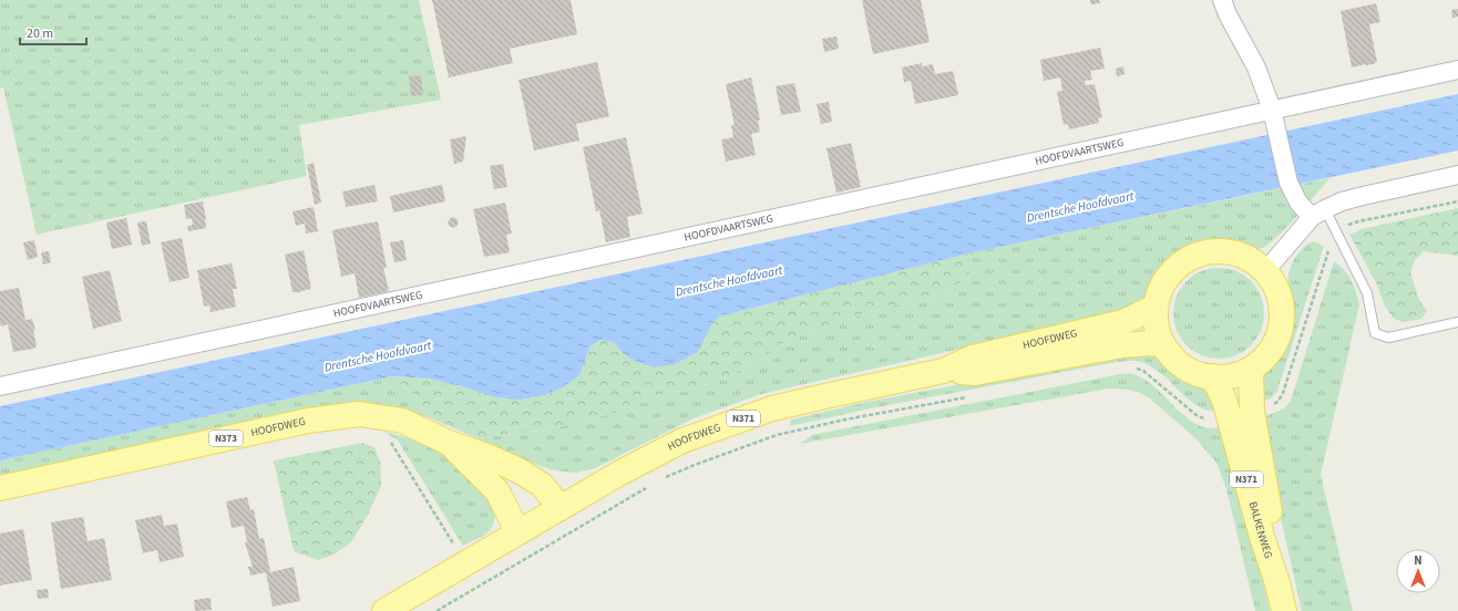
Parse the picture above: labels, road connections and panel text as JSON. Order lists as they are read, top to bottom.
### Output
{
  "streets": {
    "main road": [
      "HOOFDWEG",
      "N371",
      "N373",
      "BALKENWEG"
    ],
    "street": ["HOOFDVAARTSWEG"]
  },
  "crossings": [
    ["HOOFDWEG", "BALKENWEG"]
  ],
  "water": ["Drentsche Hoofdvaart"],
  "scale_bar": "20 m",
  "north": "top"
}
